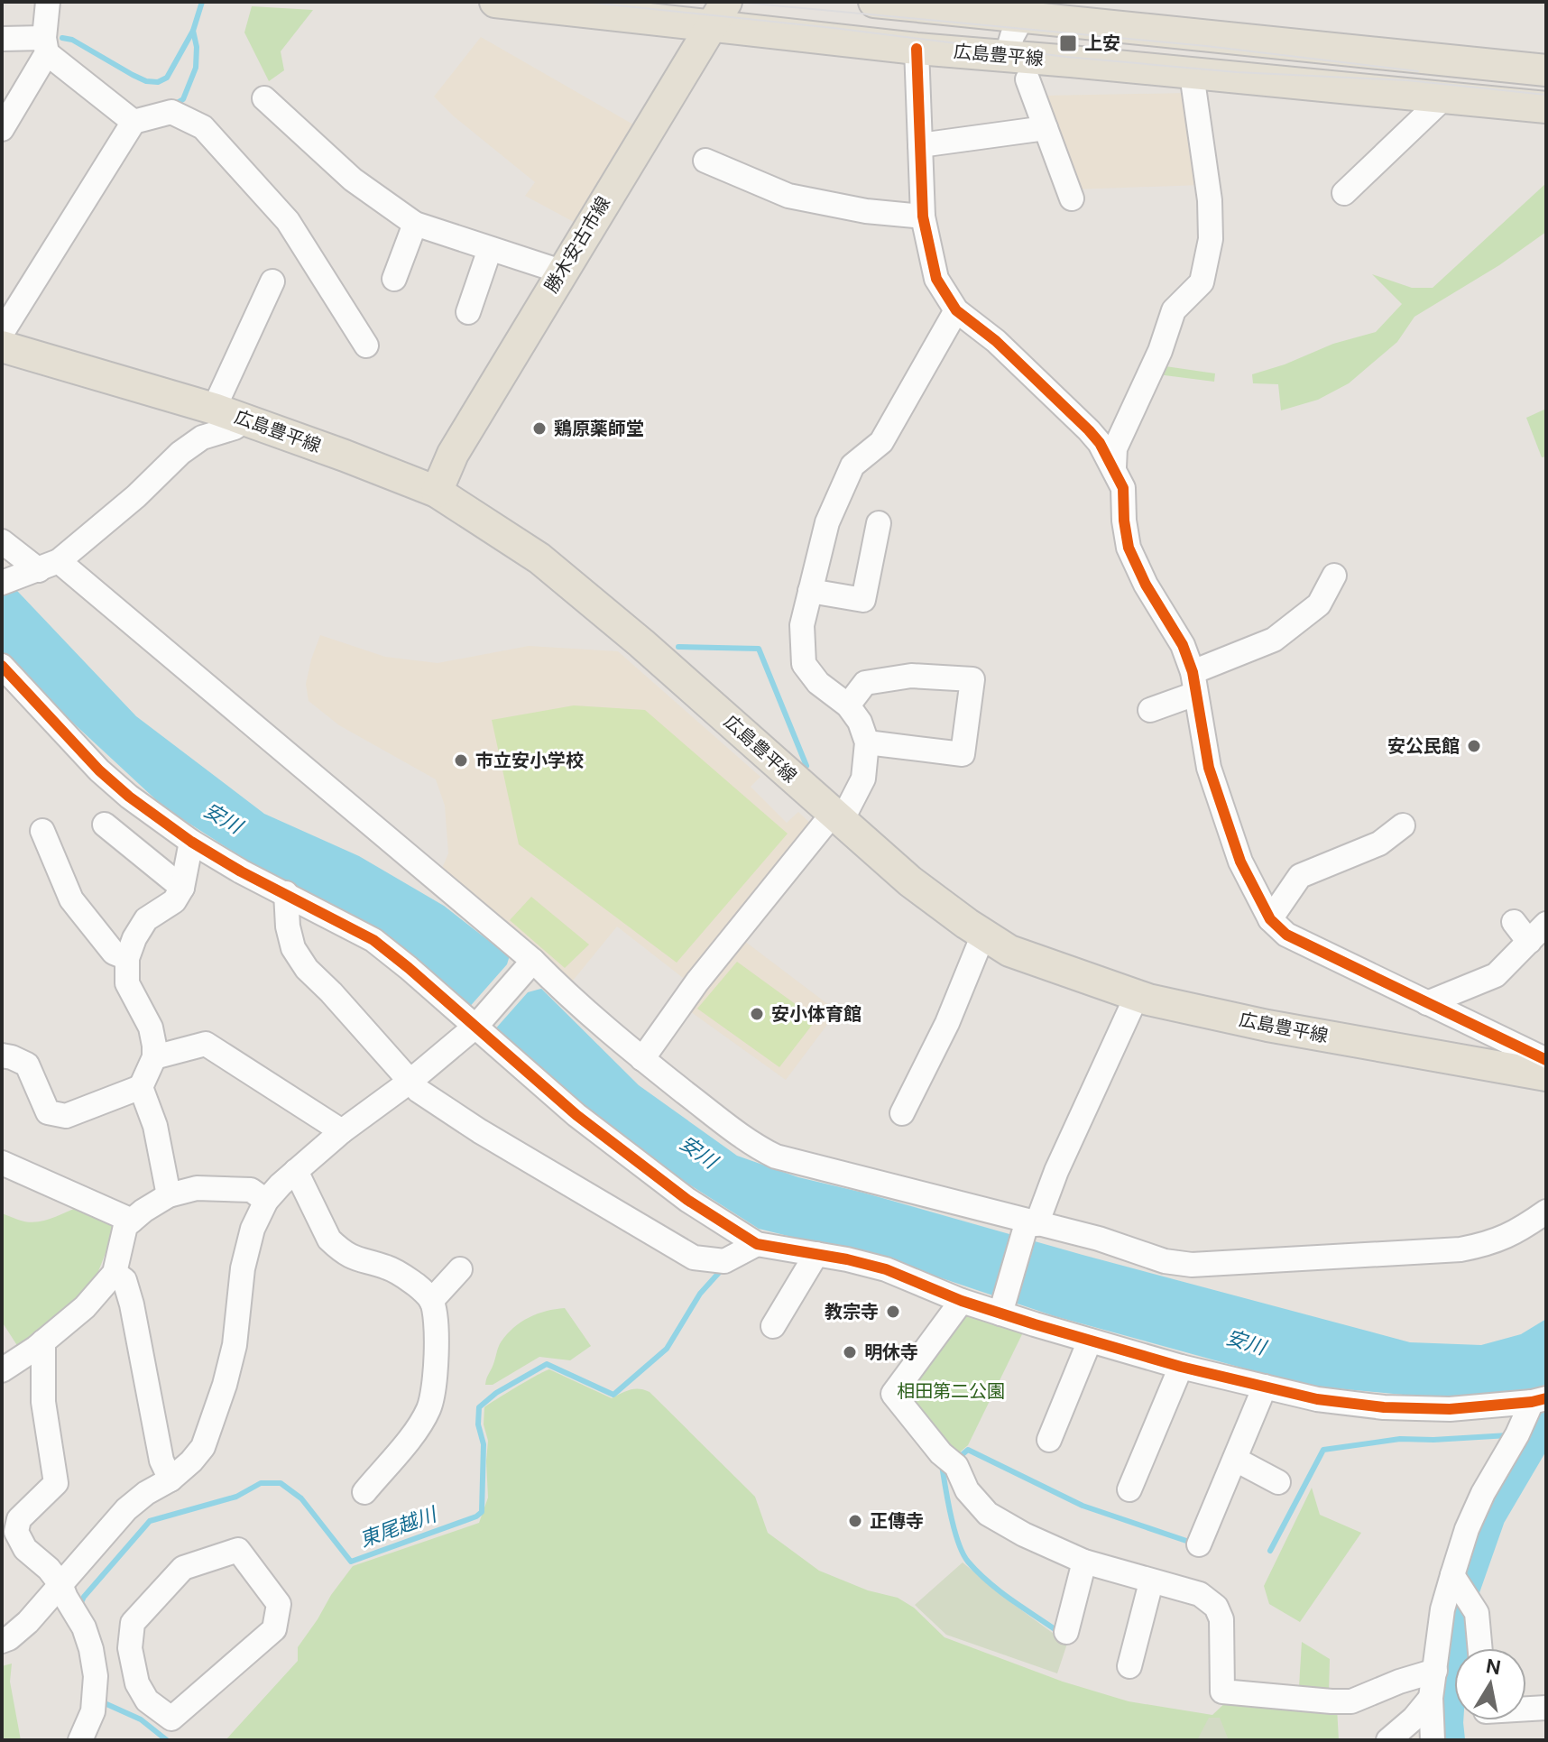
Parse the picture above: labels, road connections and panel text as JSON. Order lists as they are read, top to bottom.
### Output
{
  "streets": {
    "main road": ["広島豊平線", "勝木安古市線"]
  },
  "crossings": [
    ["広島豊平線", "勝木安古市線"]
  ],
  "water": ["安川", "東尾越川"],
  "parks": ["相田第二公園"],
  "places": {
    "transit": ["上安"],
    "other": [
      "鶏原薬師堂",
      "安公民館",
      "市立安小学校",
      "安小体育館",
      "教宗寺",
      "明休寺",
      "正傳寺"
    ]
  },
  "north": "top"
}
